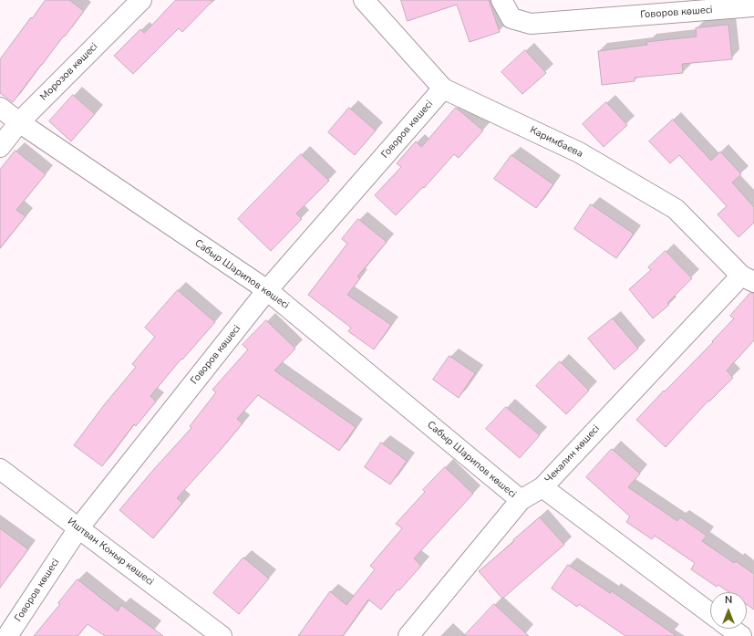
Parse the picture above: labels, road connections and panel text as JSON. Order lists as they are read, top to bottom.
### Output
{
  "streets": {
    "street": [
      "Говоров көшесі",
      "Морозов көшесі",
      "Каримбаева",
      "Сабыр Шарипов көшесі",
      "Чекалин көшесі",
      "Иштван Коныр көшесі"
    ]
  },
  "crossings": [
    ["Говоров көшесі", "Каримбаева"],
    ["Говоров көшесі", "Сабыр Шарипов көшесі"],
    ["Говоров көшесі", "Иштван Коныр көшесі"],
    ["Морозов көшесі", "Сабыр Шарипов көшесі"],
    ["Каримбаева", "Чекалин көшесі"],
    ["Сабыр Шарипов көшесі", "Чекалин көшесі"]
  ],
  "north": "top"
}
